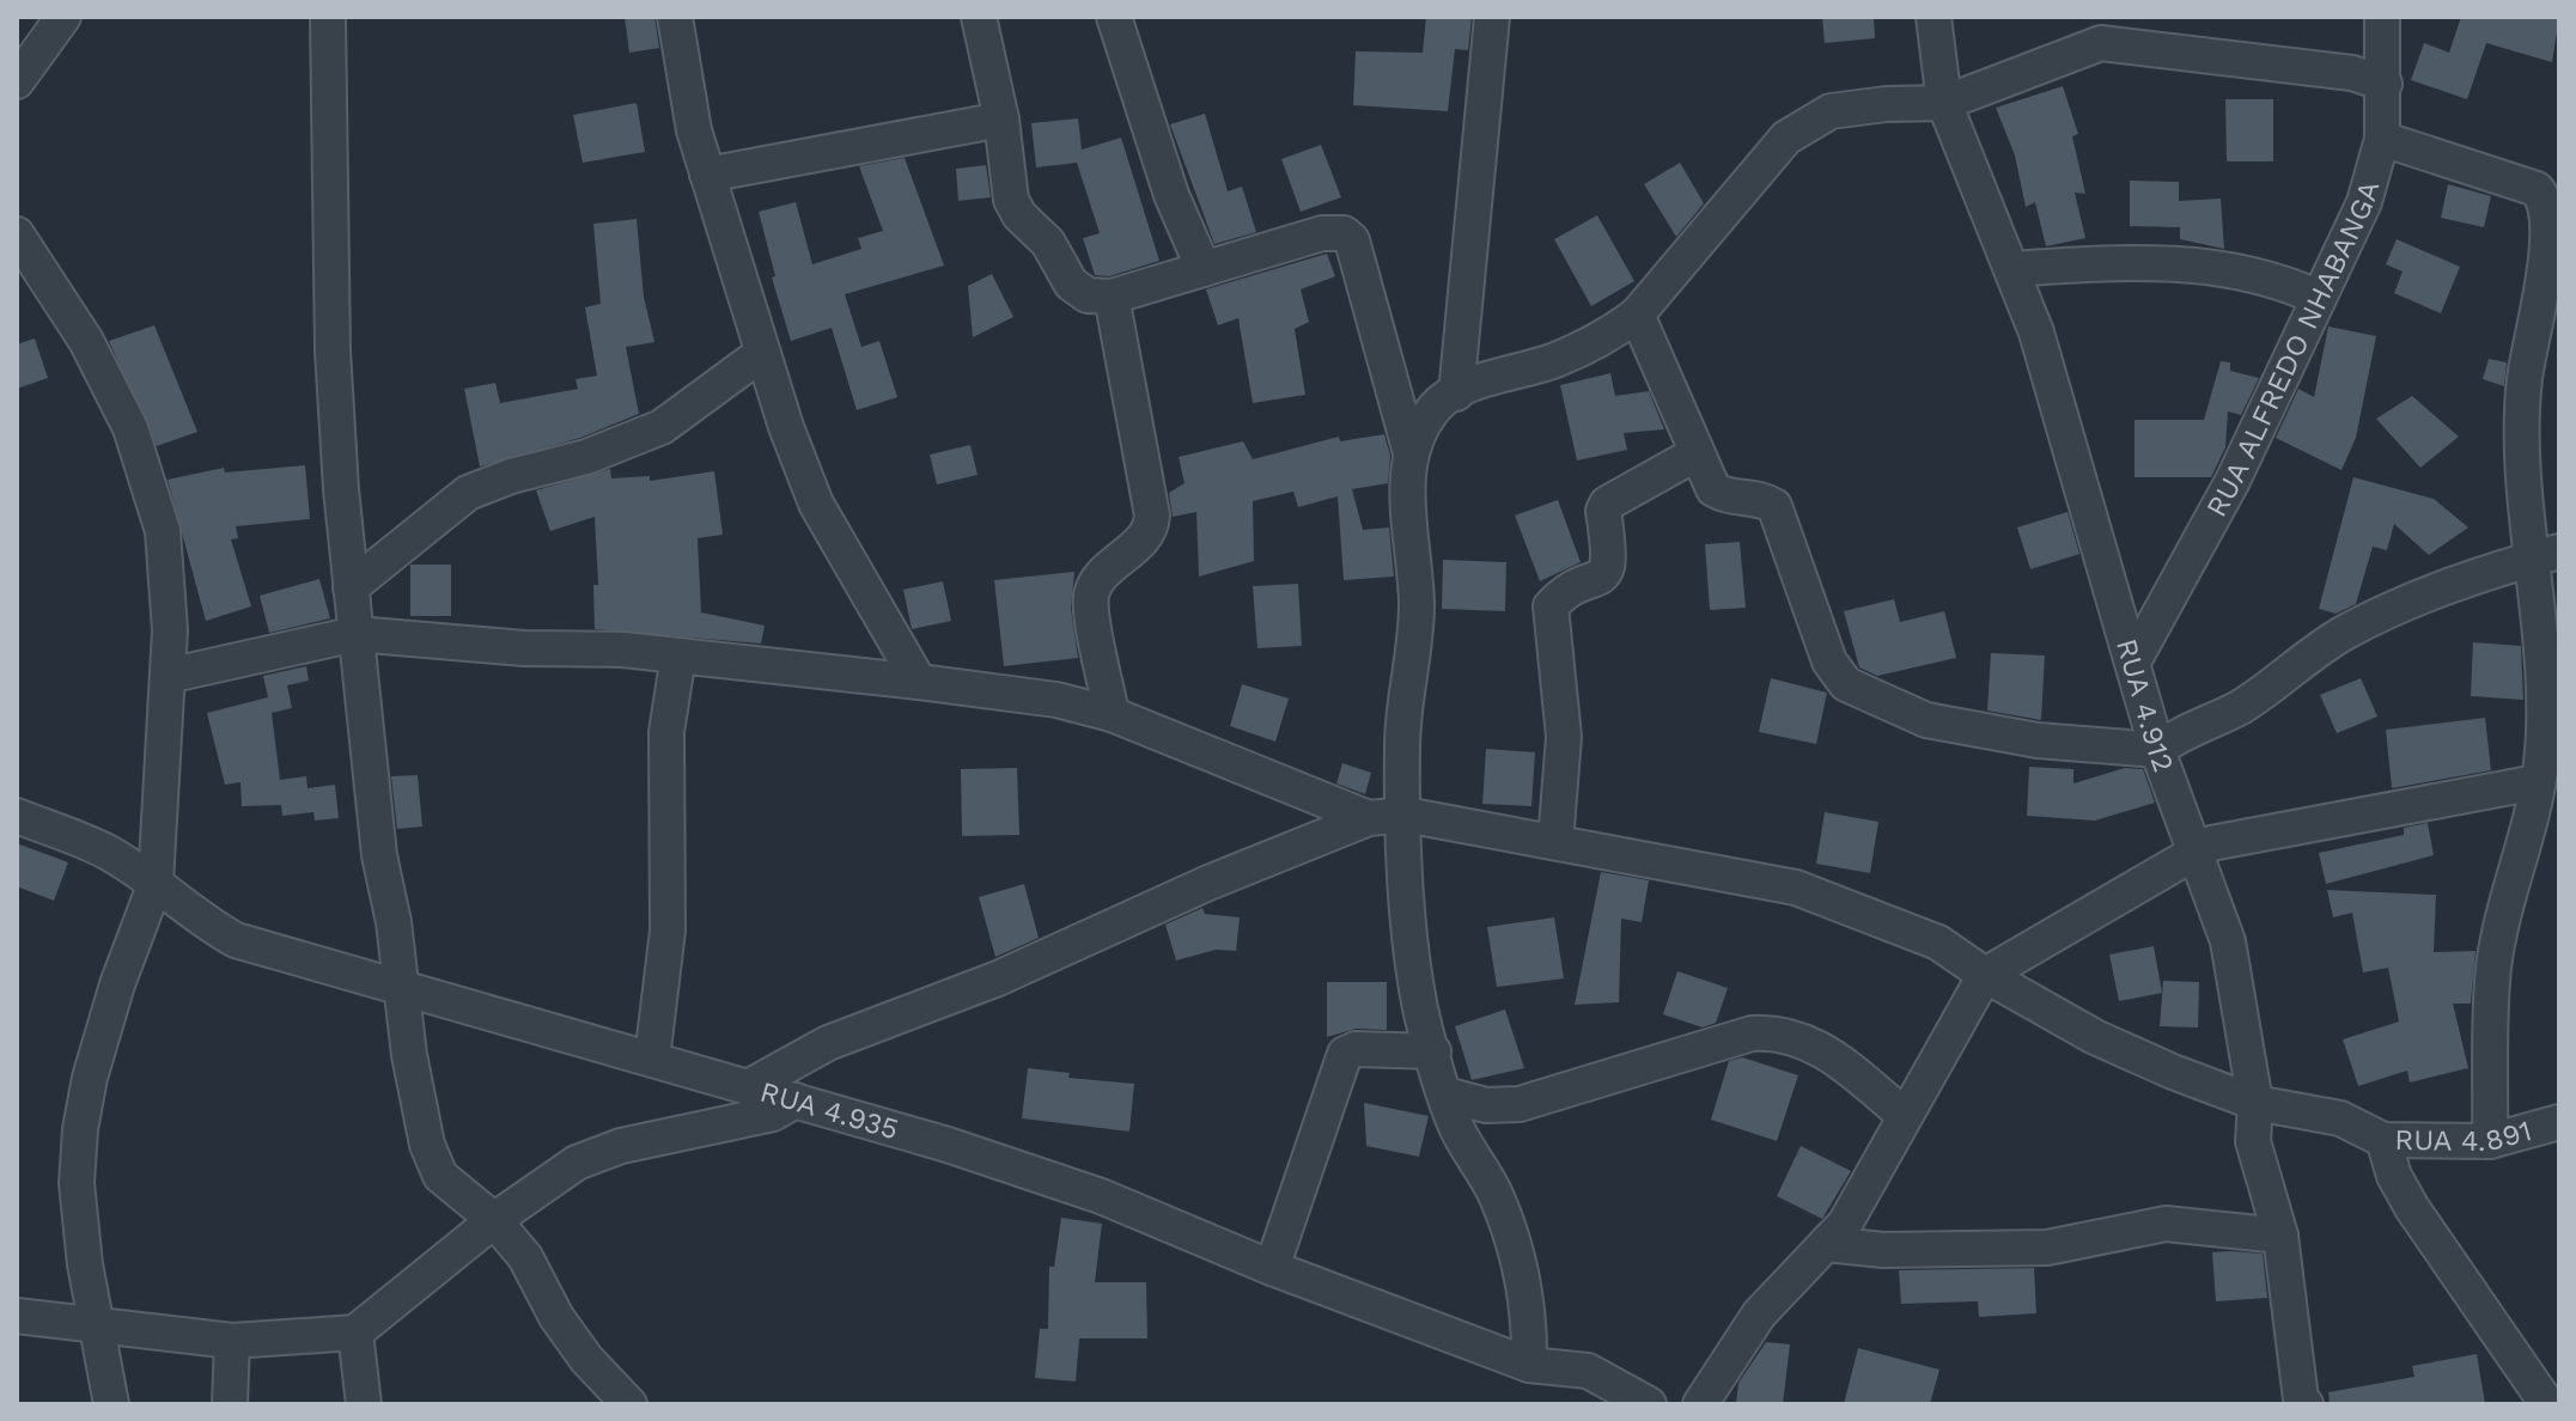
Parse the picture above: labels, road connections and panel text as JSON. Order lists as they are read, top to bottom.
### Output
{
  "streets": {
    "street": [
      "RUA ALFREDO NHABANGA",
      "RUA 4.912",
      "RUA 4.935",
      "RUA 4.891"
    ]
  },
  "crossings": [
    ["RUA ALFREDO NHABANGA", "RUA 4.912"],
    ["RUA 4.912", "RUA 4.891"]
  ]
}
